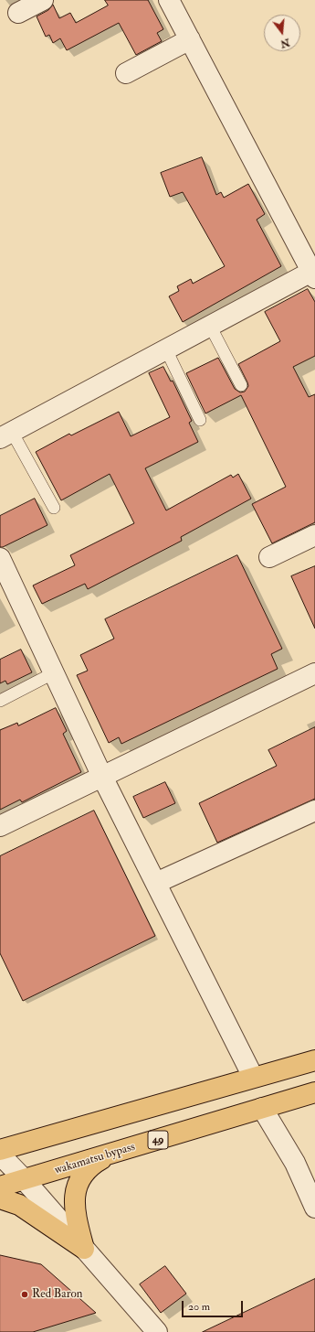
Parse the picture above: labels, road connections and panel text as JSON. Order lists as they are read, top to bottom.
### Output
{
  "streets": {
    "highway": ["49", "wakamatsu bypass"]
  },
  "places": ["Red Baron"],
  "scale_bar": "20 m",
  "north": "bottom"
}
